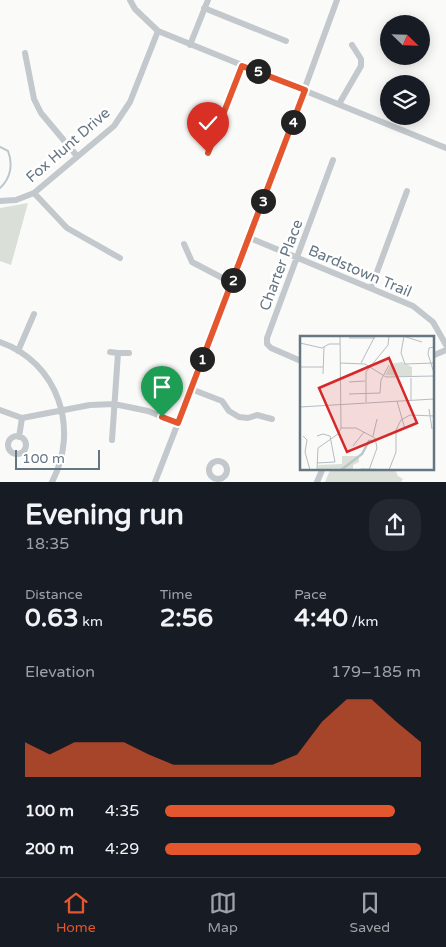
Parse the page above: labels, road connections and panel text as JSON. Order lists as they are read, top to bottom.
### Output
{
  "streets": {
    "street": ["Fox Hunt Drive", "Charter Place", "Bardstown Trail"]
  },
  "crossings": [
    ["Charter Place", "Bardstown Trail"]
  ],
  "scale_bar": "100 m",
  "north": "bottom right",
  "page": {
    "pins": [
      "5",
      "4",
      "3",
      "2",
      "1"
    ],
    "scale": "100 m",
    "heading": ["Evening run", "18:35"],
    "stats": [
      ["Distance", "0.63 km"],
      ["Time", "2:56"],
      ["Pace", "4:40 /km"]
    ],
    "chart": ["Elevation", "179–185 m"],
    "list": [
      {
        "name": "100 m",
        "note": "4:35"
      },
      {
        "name": "200 m",
        "note": "4:29"
      }
    ],
    "tabs": ["Home", "Map", "Saved"]
  }
}
